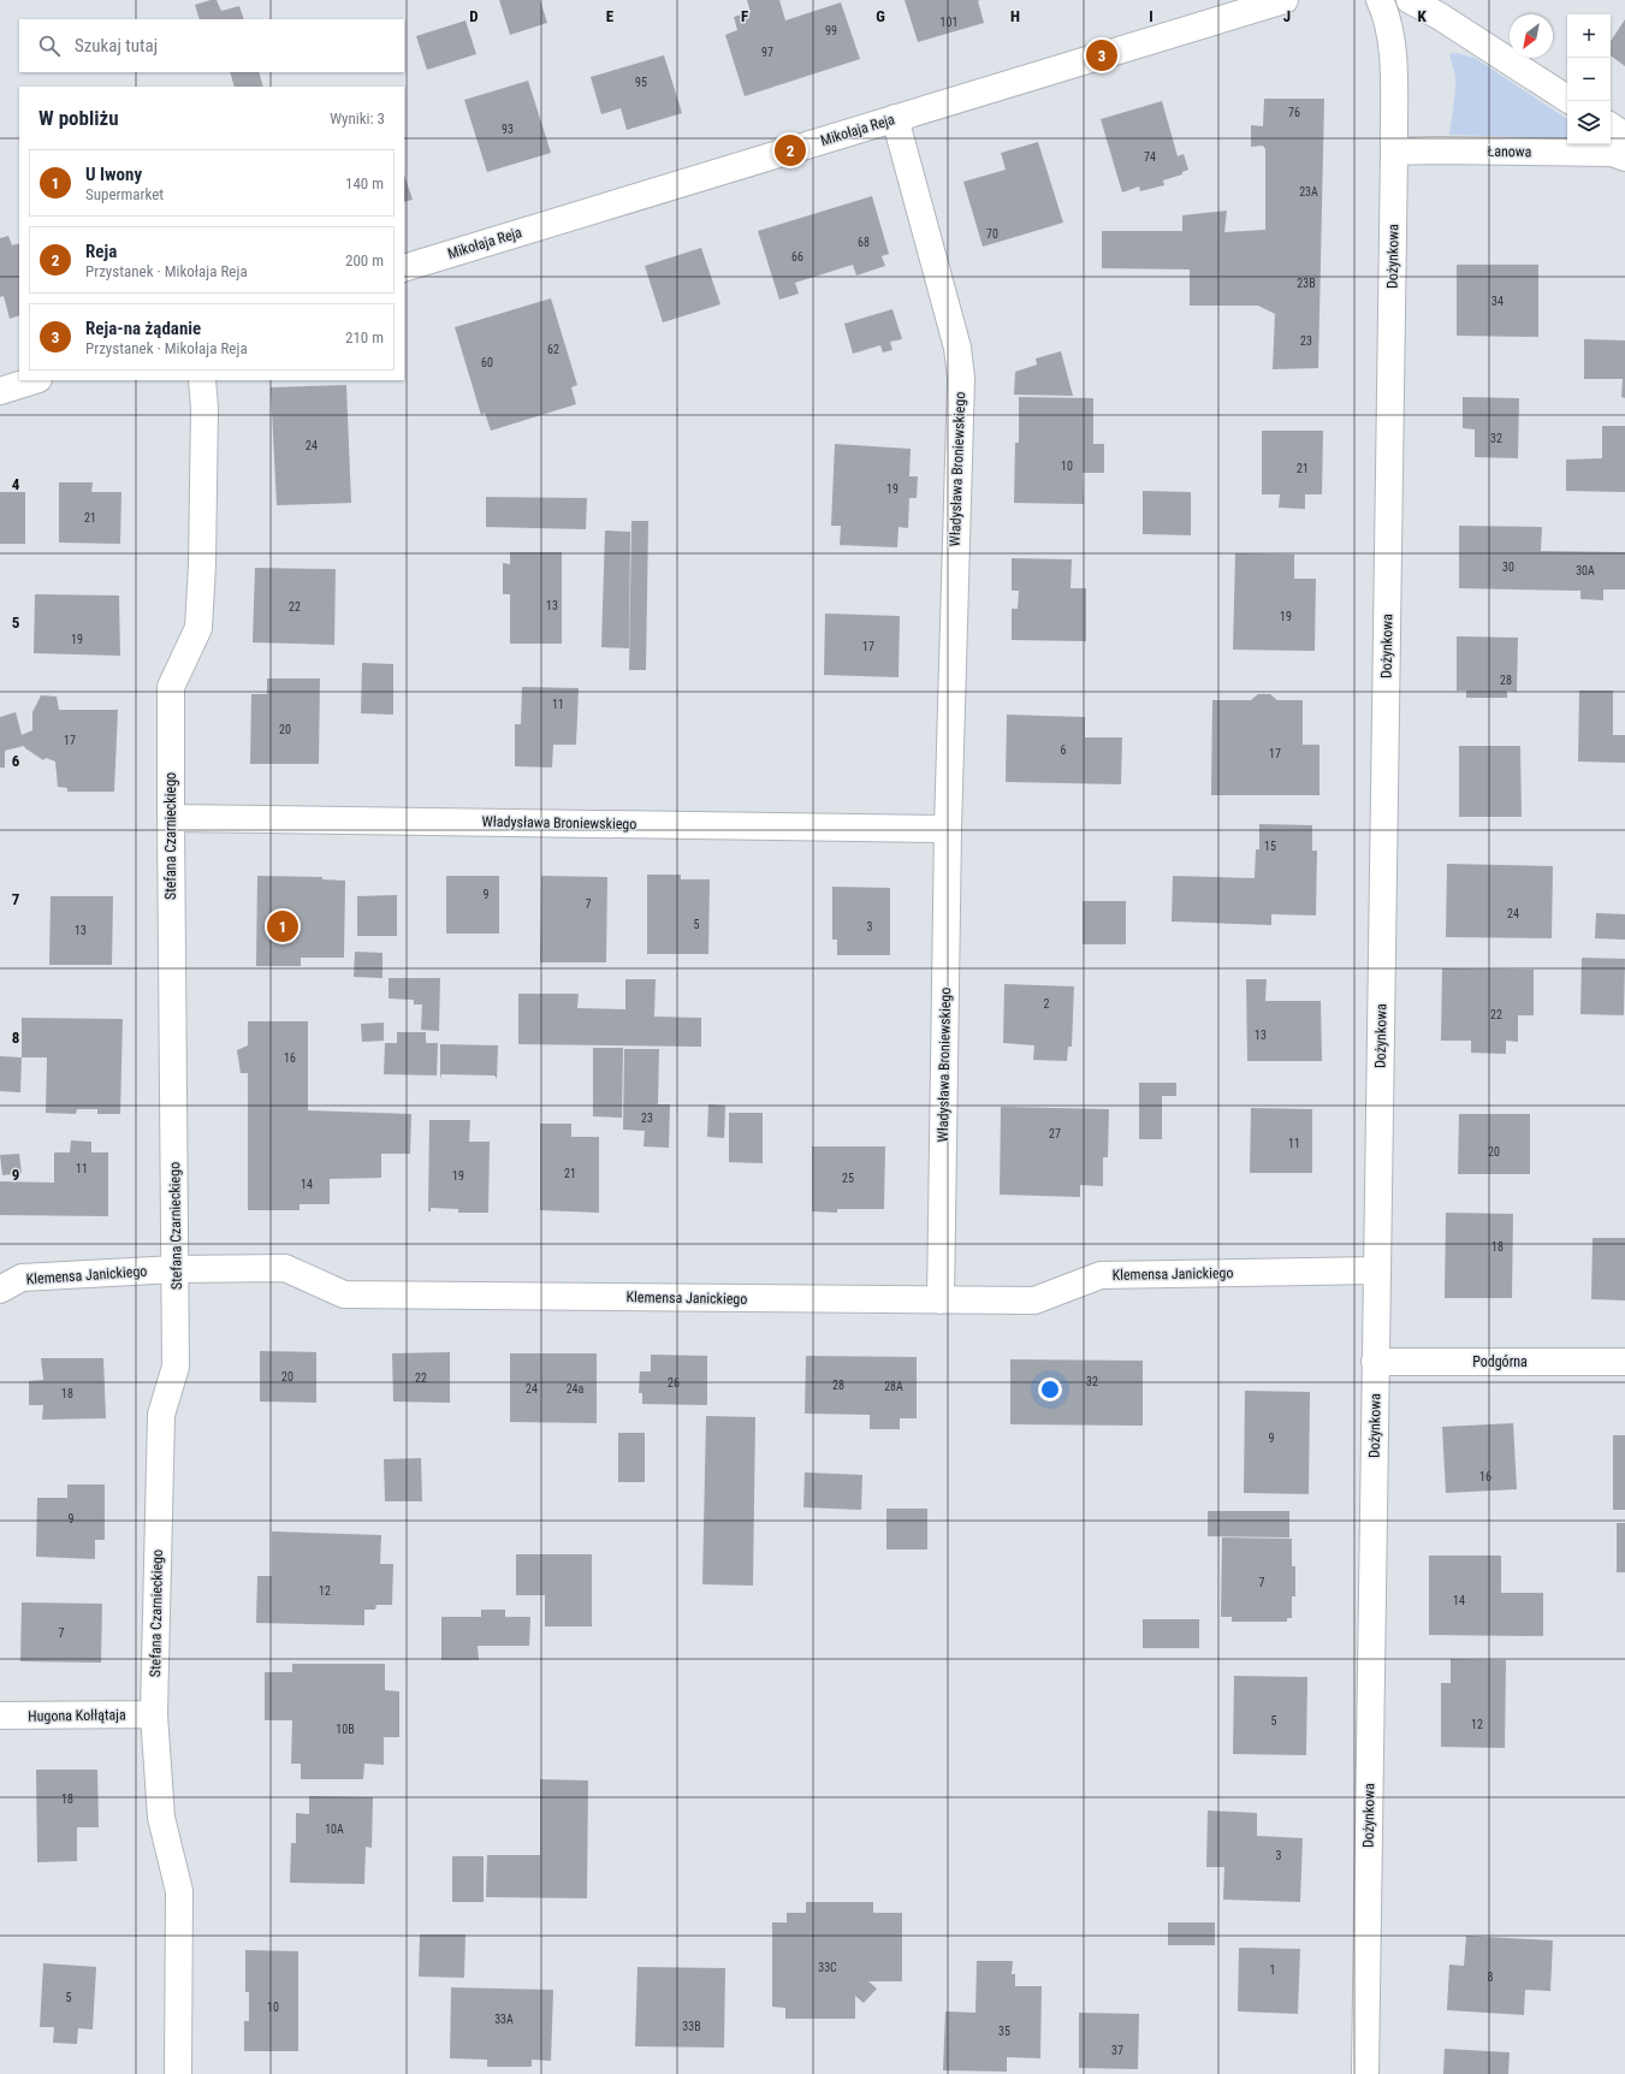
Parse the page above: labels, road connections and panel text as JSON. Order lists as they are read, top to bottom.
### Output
{
  "streets": {
    "street": [
      "Mikołaja Reja",
      "Łanowa",
      "Dożynkowa",
      "Władysława Broniewskiego",
      "Stefana Czarnieckiego",
      "Klemensa Janickiego",
      "Podgórna",
      "Hugona Kołłątaja"
    ]
  },
  "crossings": [
    ["Mikołaja Reja", "Władysława Broniewskiego"],
    ["Łanowa", "Dożynkowa"],
    ["Dożynkowa", "Klemensa Janickiego"],
    ["Dożynkowa", "Podgórna"],
    ["Władysława Broniewskiego", "Stefana Czarnieckiego"],
    ["Władysława Broniewskiego", "Klemensa Janickiego"],
    ["Stefana Czarnieckiego", "Klemensa Janickiego"],
    ["Stefana Czarnieckiego", "Hugona Kołłątaja"]
  ],
  "house_numbers": [
    "101",
    "99",
    "97",
    "95",
    "76",
    "93",
    "74",
    "23A",
    "70",
    "68",
    "66",
    "23B",
    "34",
    "23",
    "62",
    "60",
    "32",
    "24",
    "10",
    "21",
    "19",
    "21",
    "30",
    "30A",
    "13",
    "22",
    "19",
    "19",
    "17",
    "28",
    "11",
    "20",
    "17",
    "6",
    "17",
    "15",
    "9",
    "7",
    "24",
    "5",
    "3",
    "13",
    "2",
    "22",
    "13",
    "16",
    "23",
    "27",
    "11",
    "20",
    "11",
    "21",
    "19",
    "25",
    "14",
    "18",
    "20",
    "22",
    "32",
    "26",
    "28",
    "28A",
    "24",
    "24a",
    "18",
    "9",
    "16",
    "9",
    "7",
    "12",
    "14",
    "7",
    "5",
    "12",
    "10B",
    "18",
    "10A",
    "3",
    "33C",
    "1",
    "8",
    "5",
    "10",
    "33A",
    "33B",
    "35",
    "37"
  ],
  "north": "bottom left",
  "page": {
    "map_buttons": ["+", "−"],
    "search": "Szukaj tutaj",
    "pins": ["3", "2", "1"],
    "heading": ["W pobliżu", "Wyniki: 3"],
    "list": [
      {
        "mark": "1",
        "name": "U Iwony",
        "note": "Supermarket",
        "value": "140 m"
      },
      {
        "mark": "2",
        "name": "Reja",
        "note": "Przystanek · Mikołaja Reja",
        "value": "200 m"
      },
      {
        "mark": "3",
        "name": "Reja-na żądanie",
        "note": "Przystanek · Mikołaja Reja",
        "value": "210 m"
      }
    ]
  },
  "grid": {
    "columns": [
      "D",
      "E",
      "F",
      "G",
      "H",
      "I",
      "J",
      "K"
    ],
    "rows": [
      "4",
      "5",
      "6",
      "7",
      "8",
      "9"
    ]
  }
}
